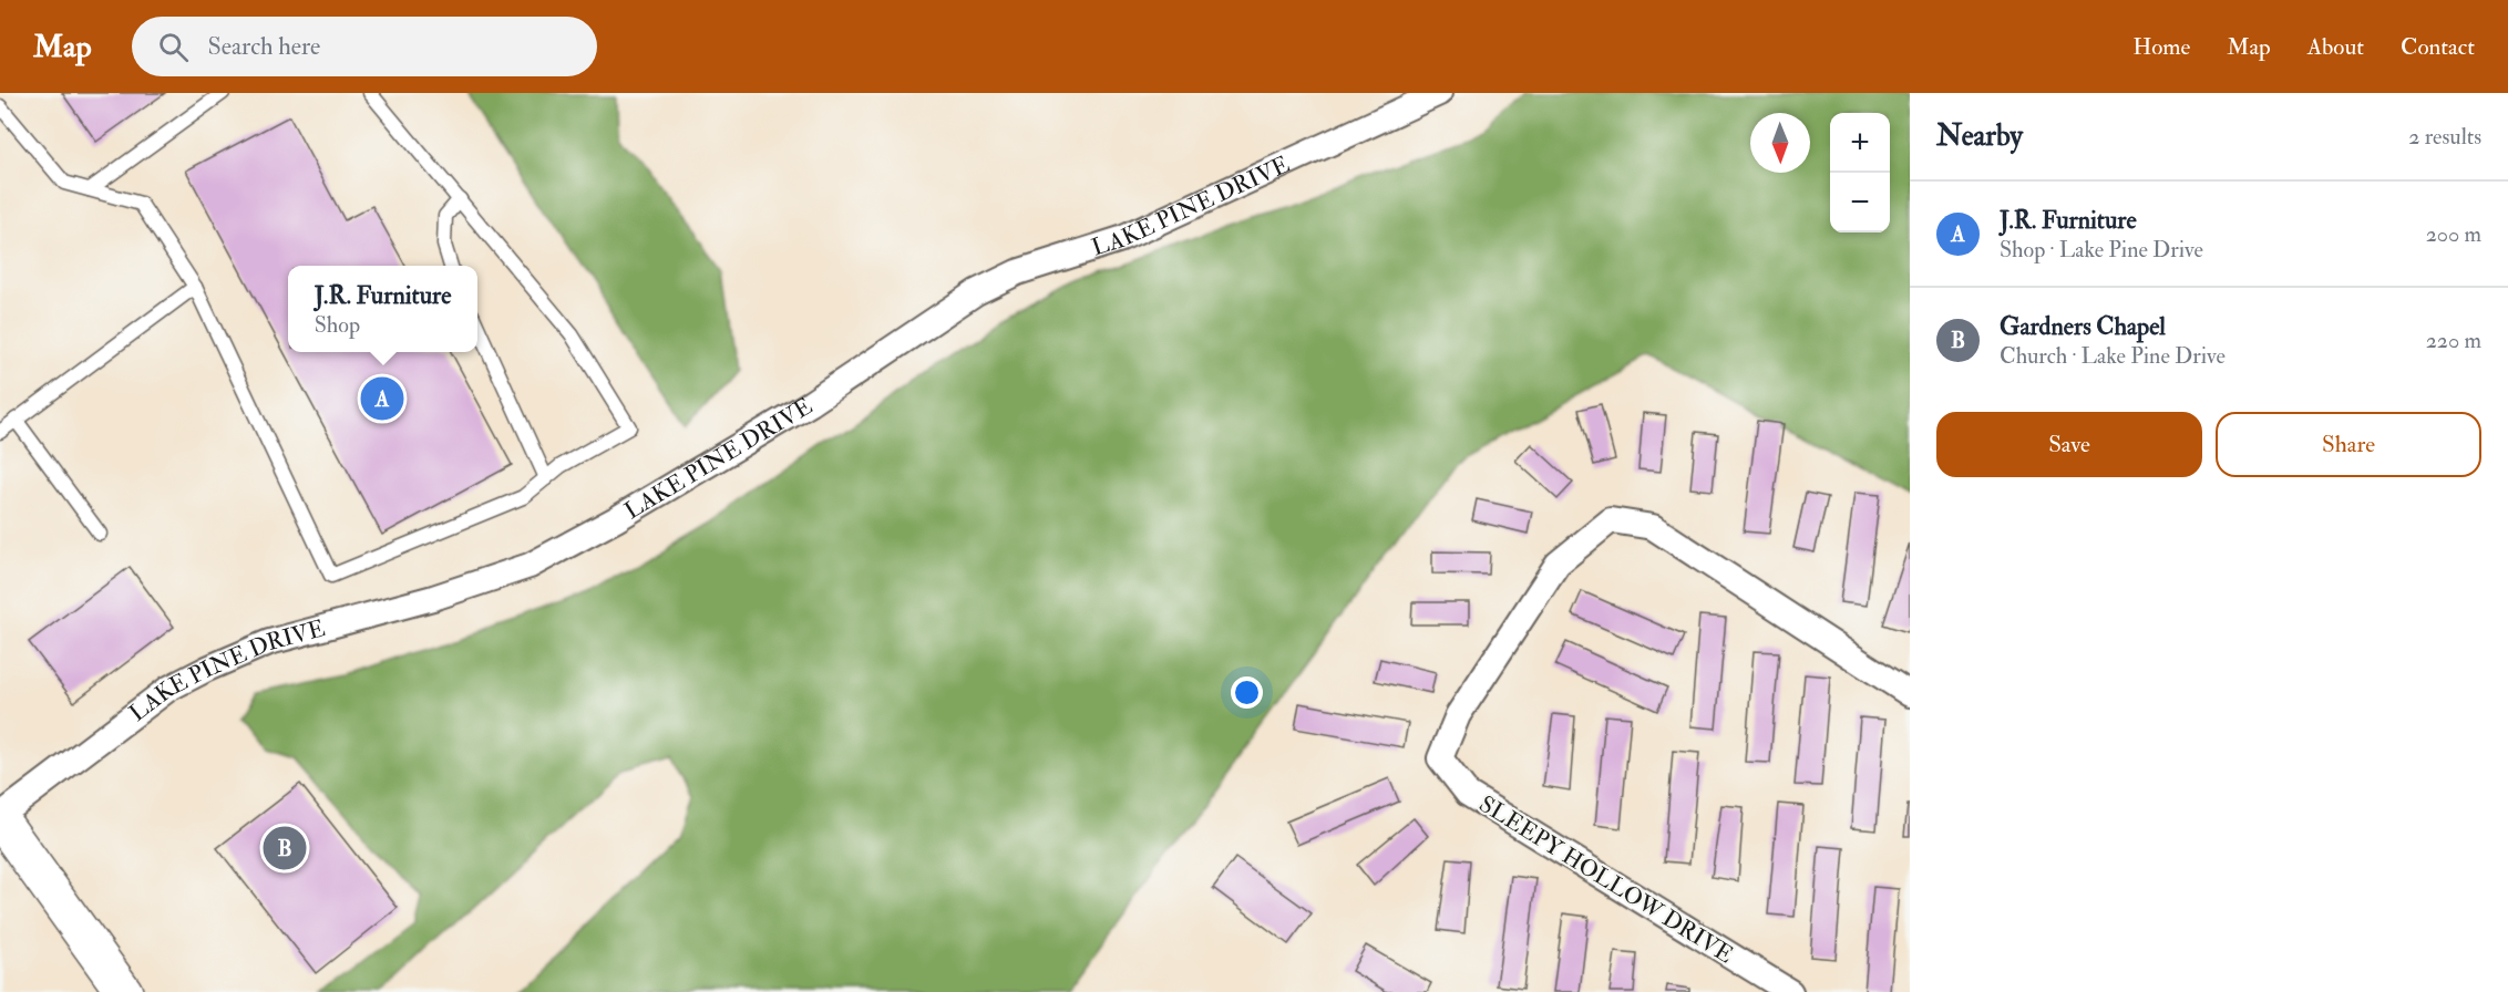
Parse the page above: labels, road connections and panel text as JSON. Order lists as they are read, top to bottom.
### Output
{
  "streets": {
    "street": ["LAKE PINE DRIVE", "SLEEPY HOLLOW DRIVE"]
  },
  "north": "bottom",
  "page": {
    "header": "Map",
    "search": "Search here",
    "nav": [
      "Home",
      "Map",
      "About",
      "Contact"
    ],
    "heading": ["Nearby", "2 results"],
    "map_buttons": ["+", "−"],
    "list": [
      {
        "mark": "A",
        "name": "J.R. Furniture",
        "note": "Shop · Lake Pine Drive",
        "value": "200 m"
      },
      {
        "mark": "B",
        "name": "Gardners Chapel",
        "note": "Church · Lake Pine Drive",
        "value": "220 m"
      }
    ],
    "popup": ["J.R. Furniture", "Shop"],
    "pins": ["A", "B"],
    "buttons": ["Save", "Share"]
  }
}
